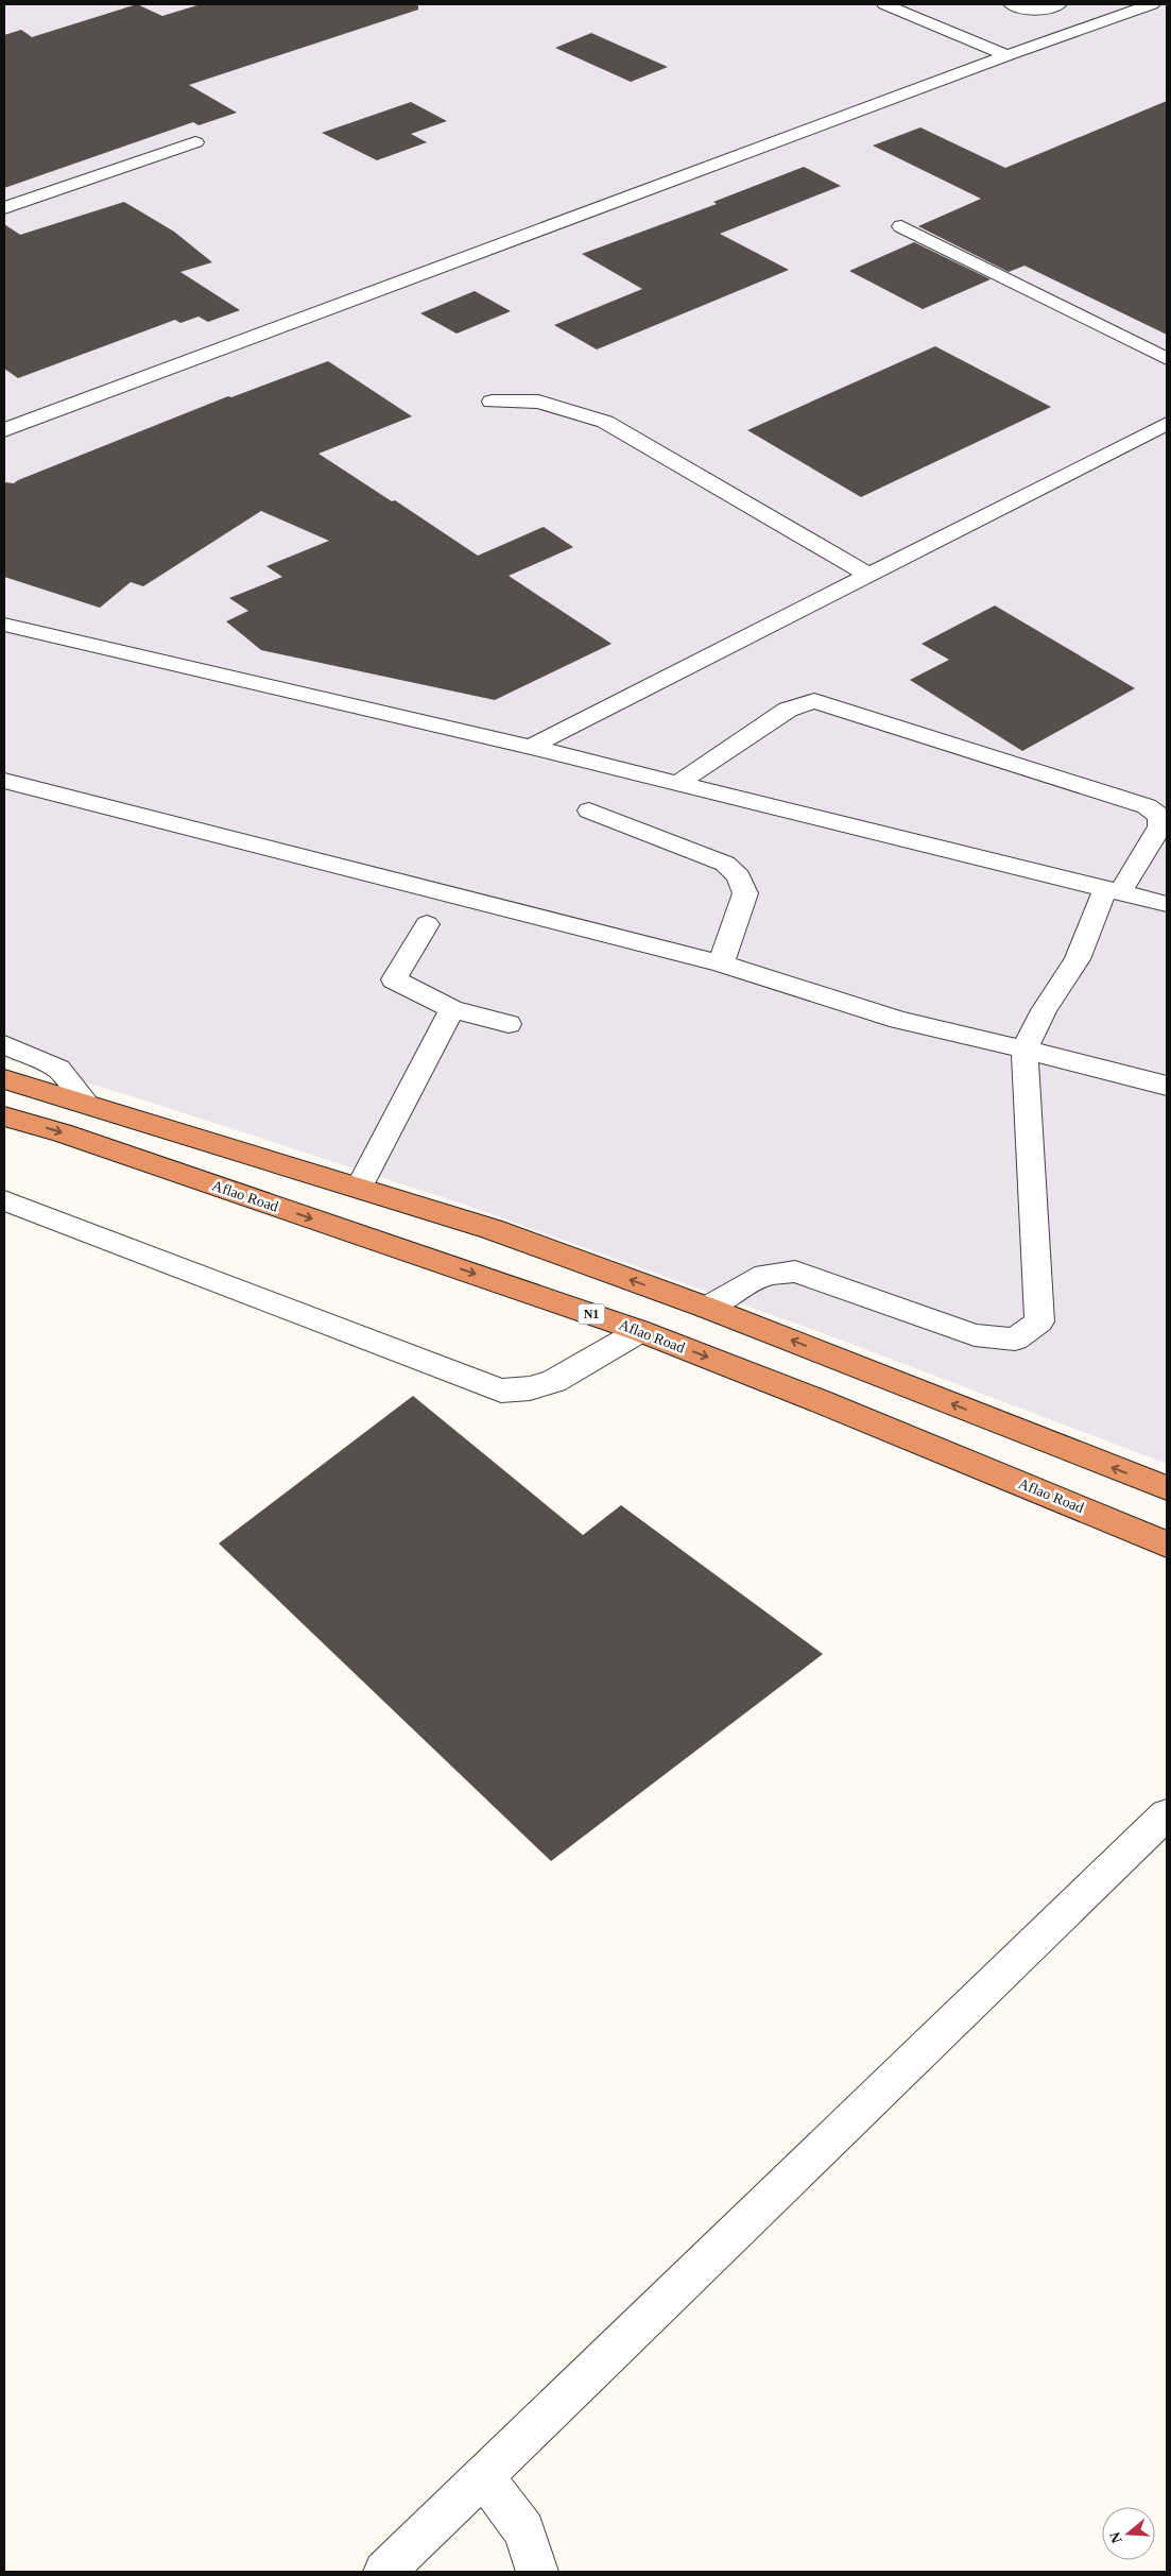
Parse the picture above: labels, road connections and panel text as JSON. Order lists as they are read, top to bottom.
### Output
{
  "streets": {
    "highway": ["Aflao Road", "N1"]
  },
  "north": "left"
}
